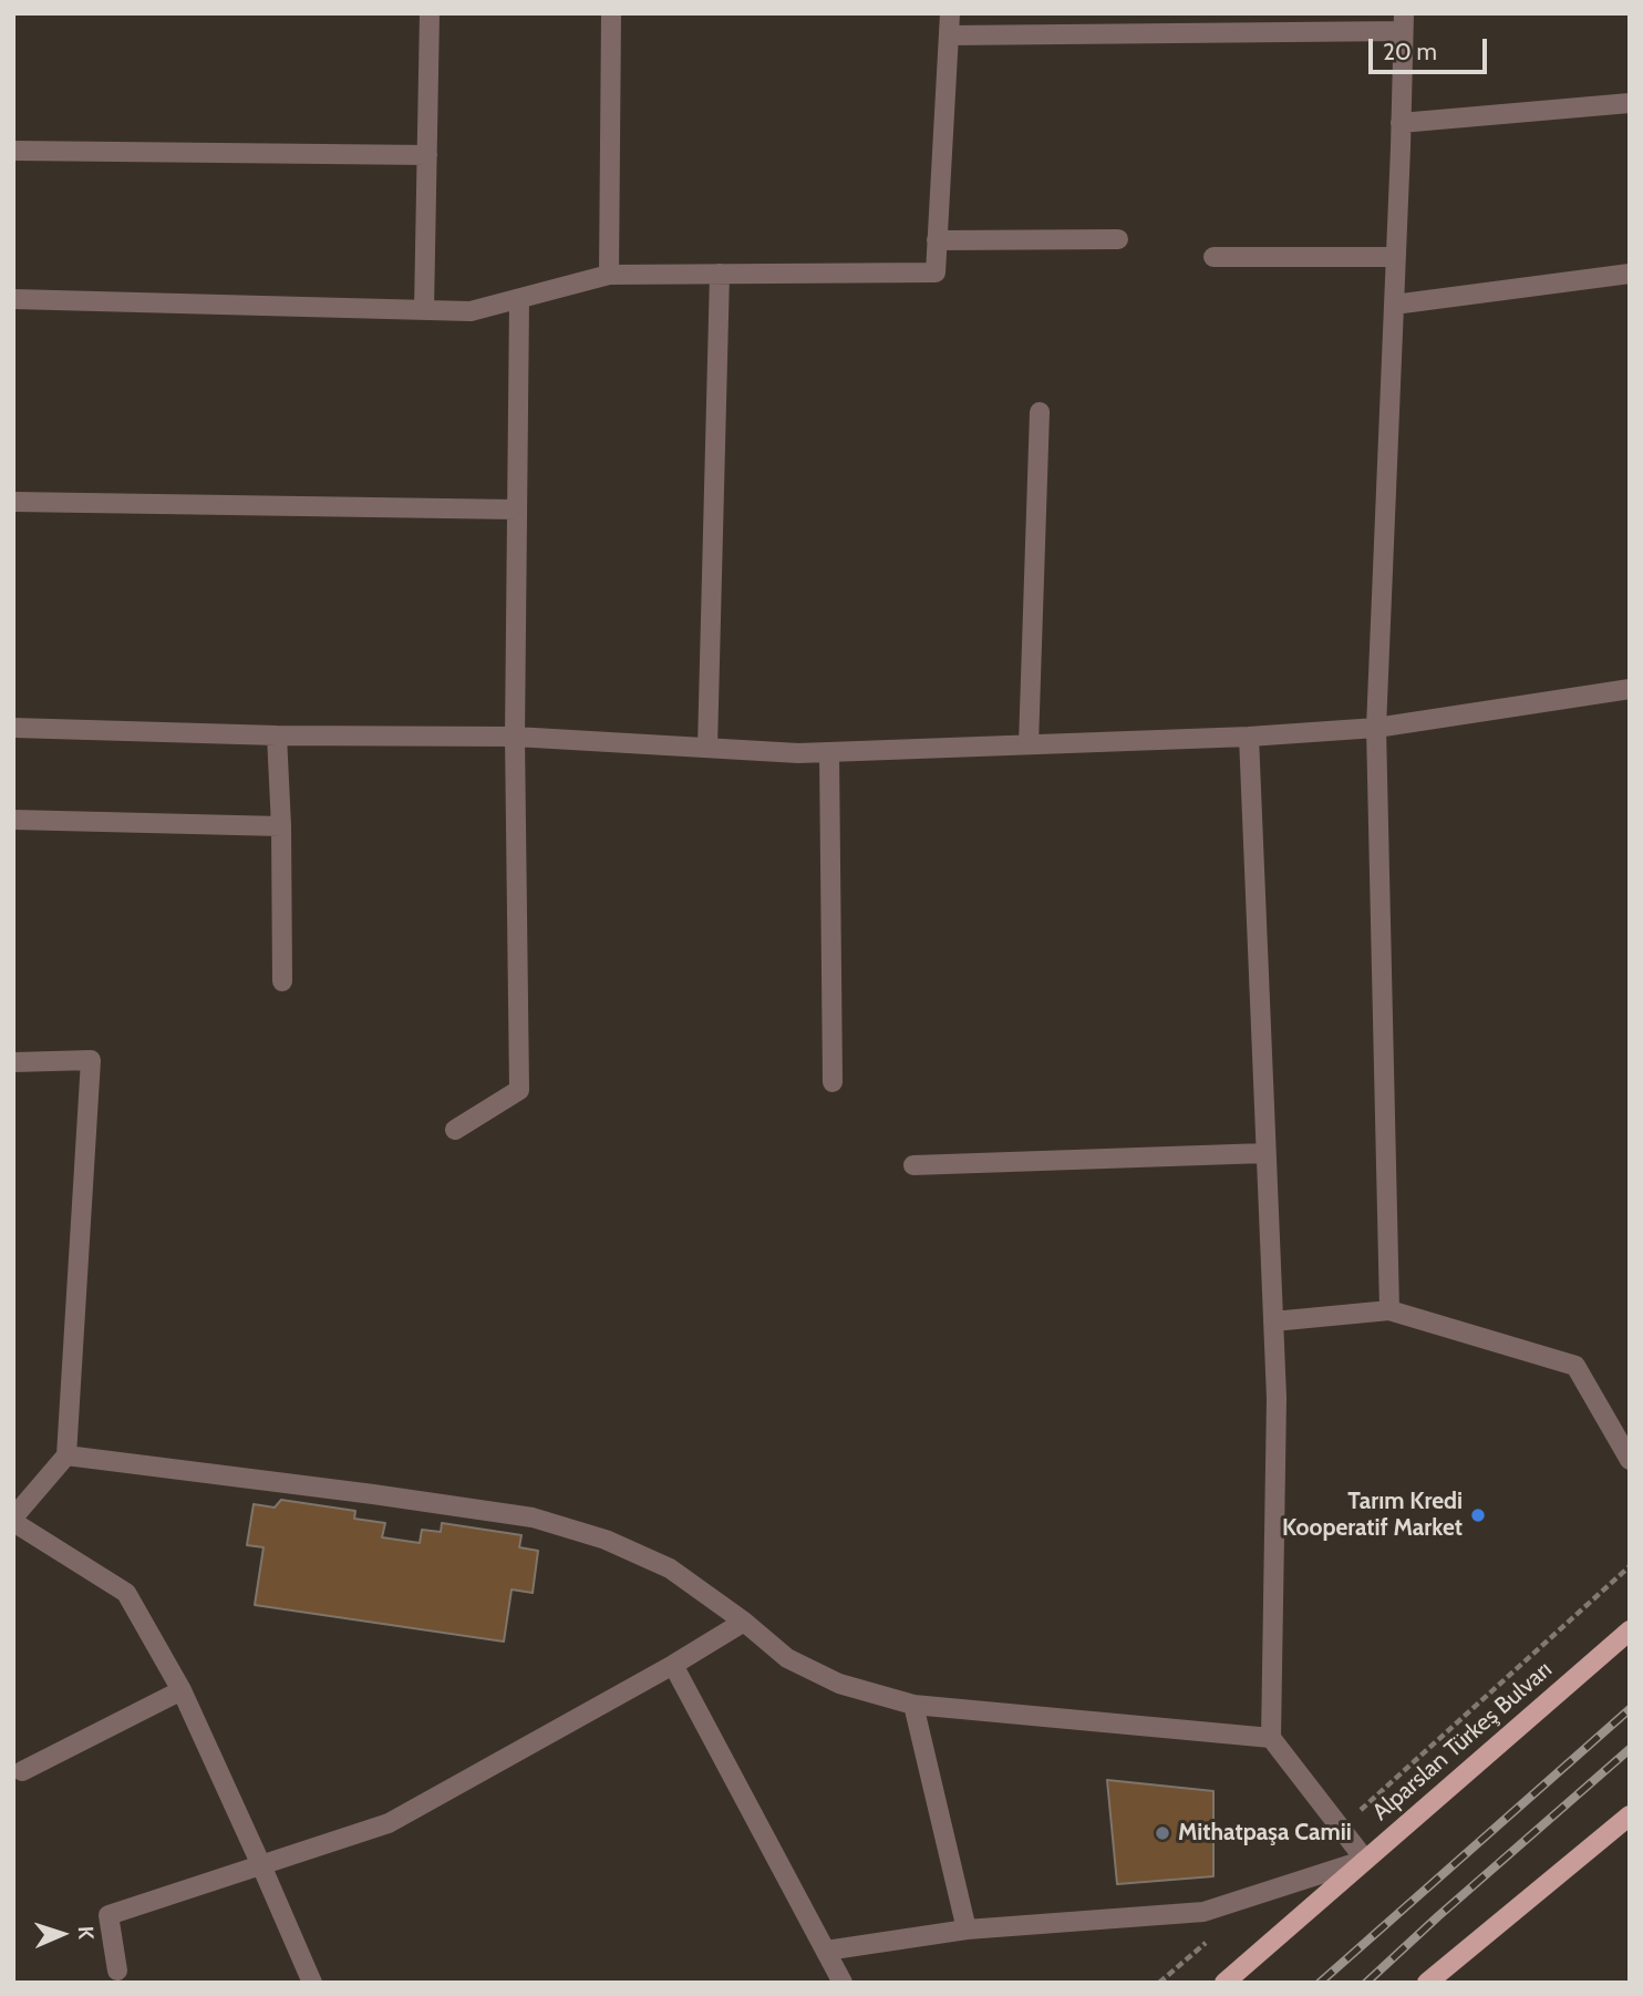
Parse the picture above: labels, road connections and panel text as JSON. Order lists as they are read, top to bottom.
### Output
{
  "streets": {
    "main road": ["Alparslan Türkeş Bulvarı"]
  },
  "places": ["Tarım Kredi Kooperatif Market", "Mithatpaşa Camii"],
  "scale_bar": "20 m",
  "north": "right"
}
